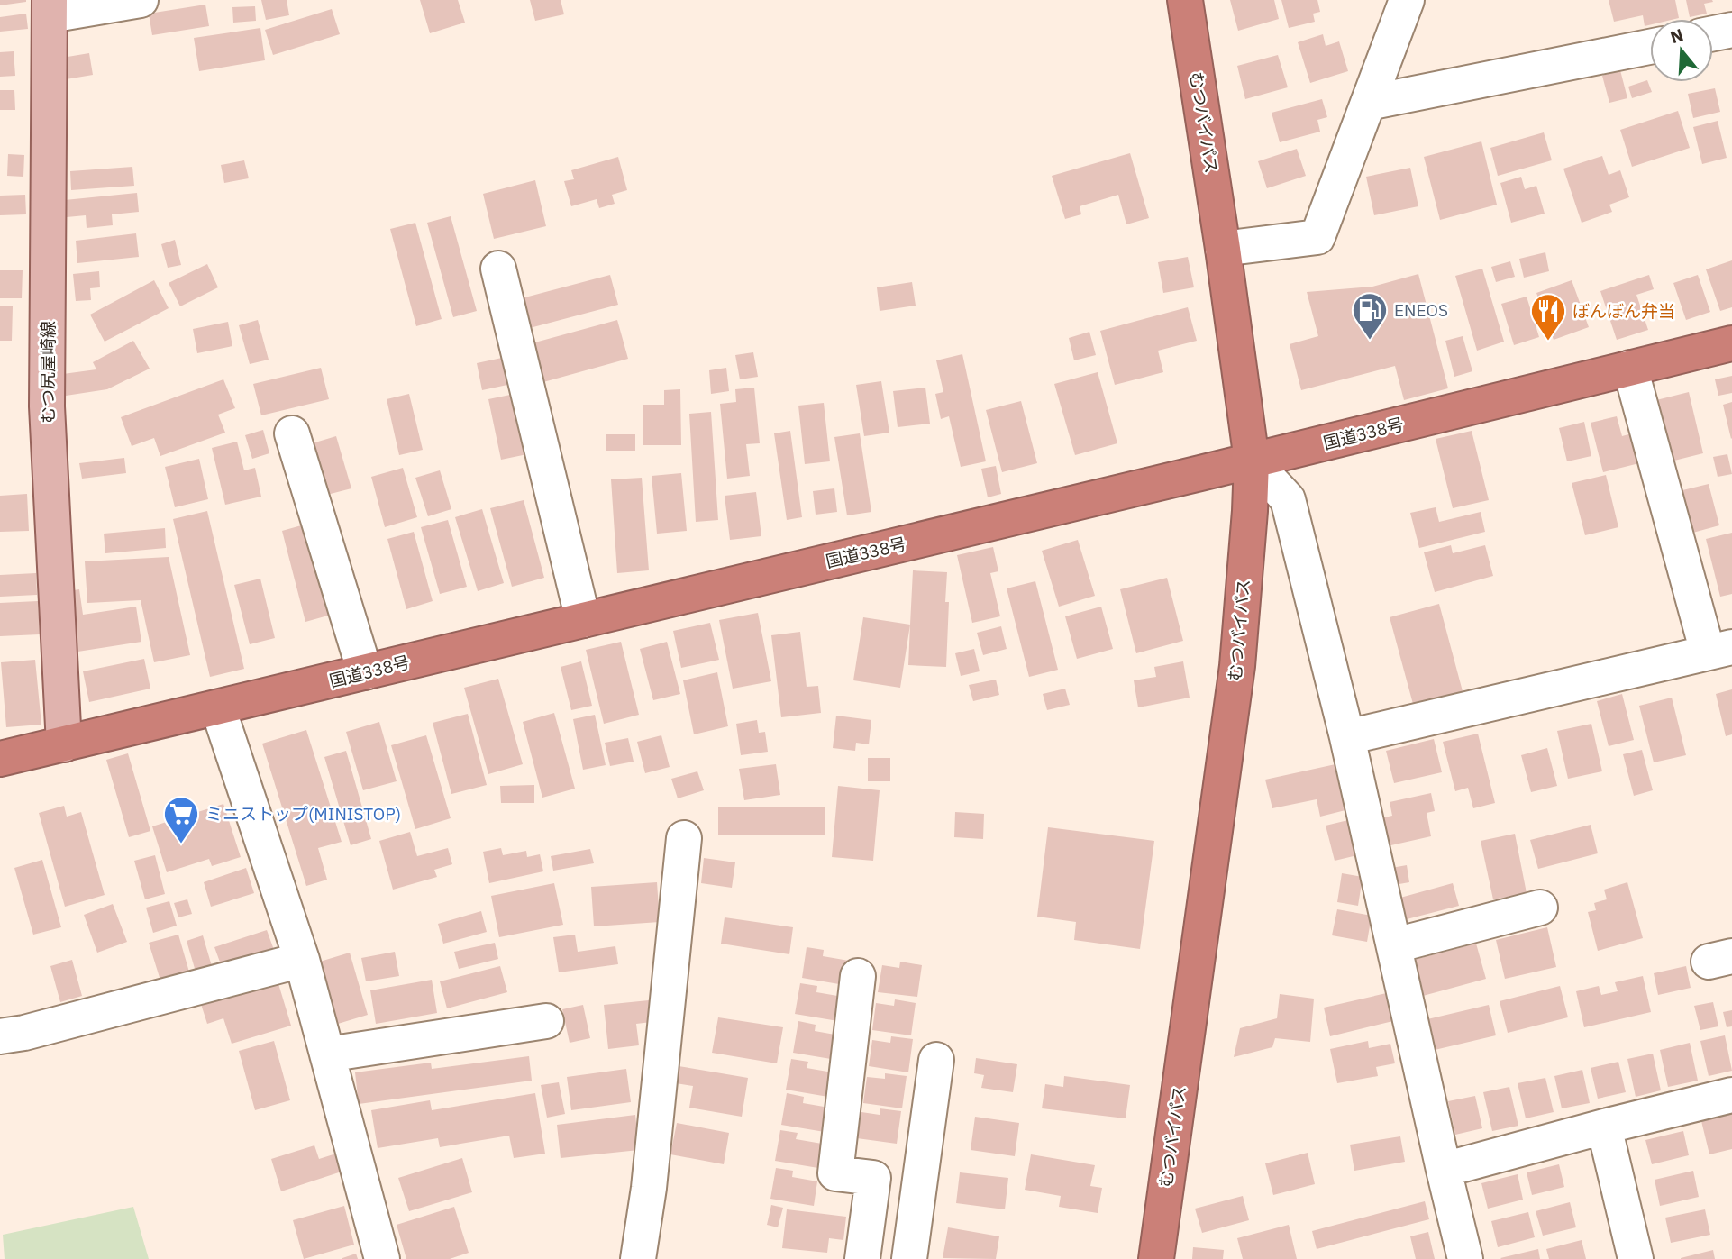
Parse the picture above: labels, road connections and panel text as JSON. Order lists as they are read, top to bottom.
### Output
{
  "streets": {
    "highway": ["むつバイパス", "国道338号"],
    "main road": ["むつ尻屋崎線"]
  },
  "crossings": [
    ["むつバイパス", "国道338号"],
    ["むつ尻屋崎線", "国道338号"]
  ],
  "places": {
    "fuel station": ["ENEOS"],
    "restaurant": ["ぼんぼん弁当"],
    "supermarket": ["ミニストップ(MINISTOP)"]
  },
  "north": "top"
}
